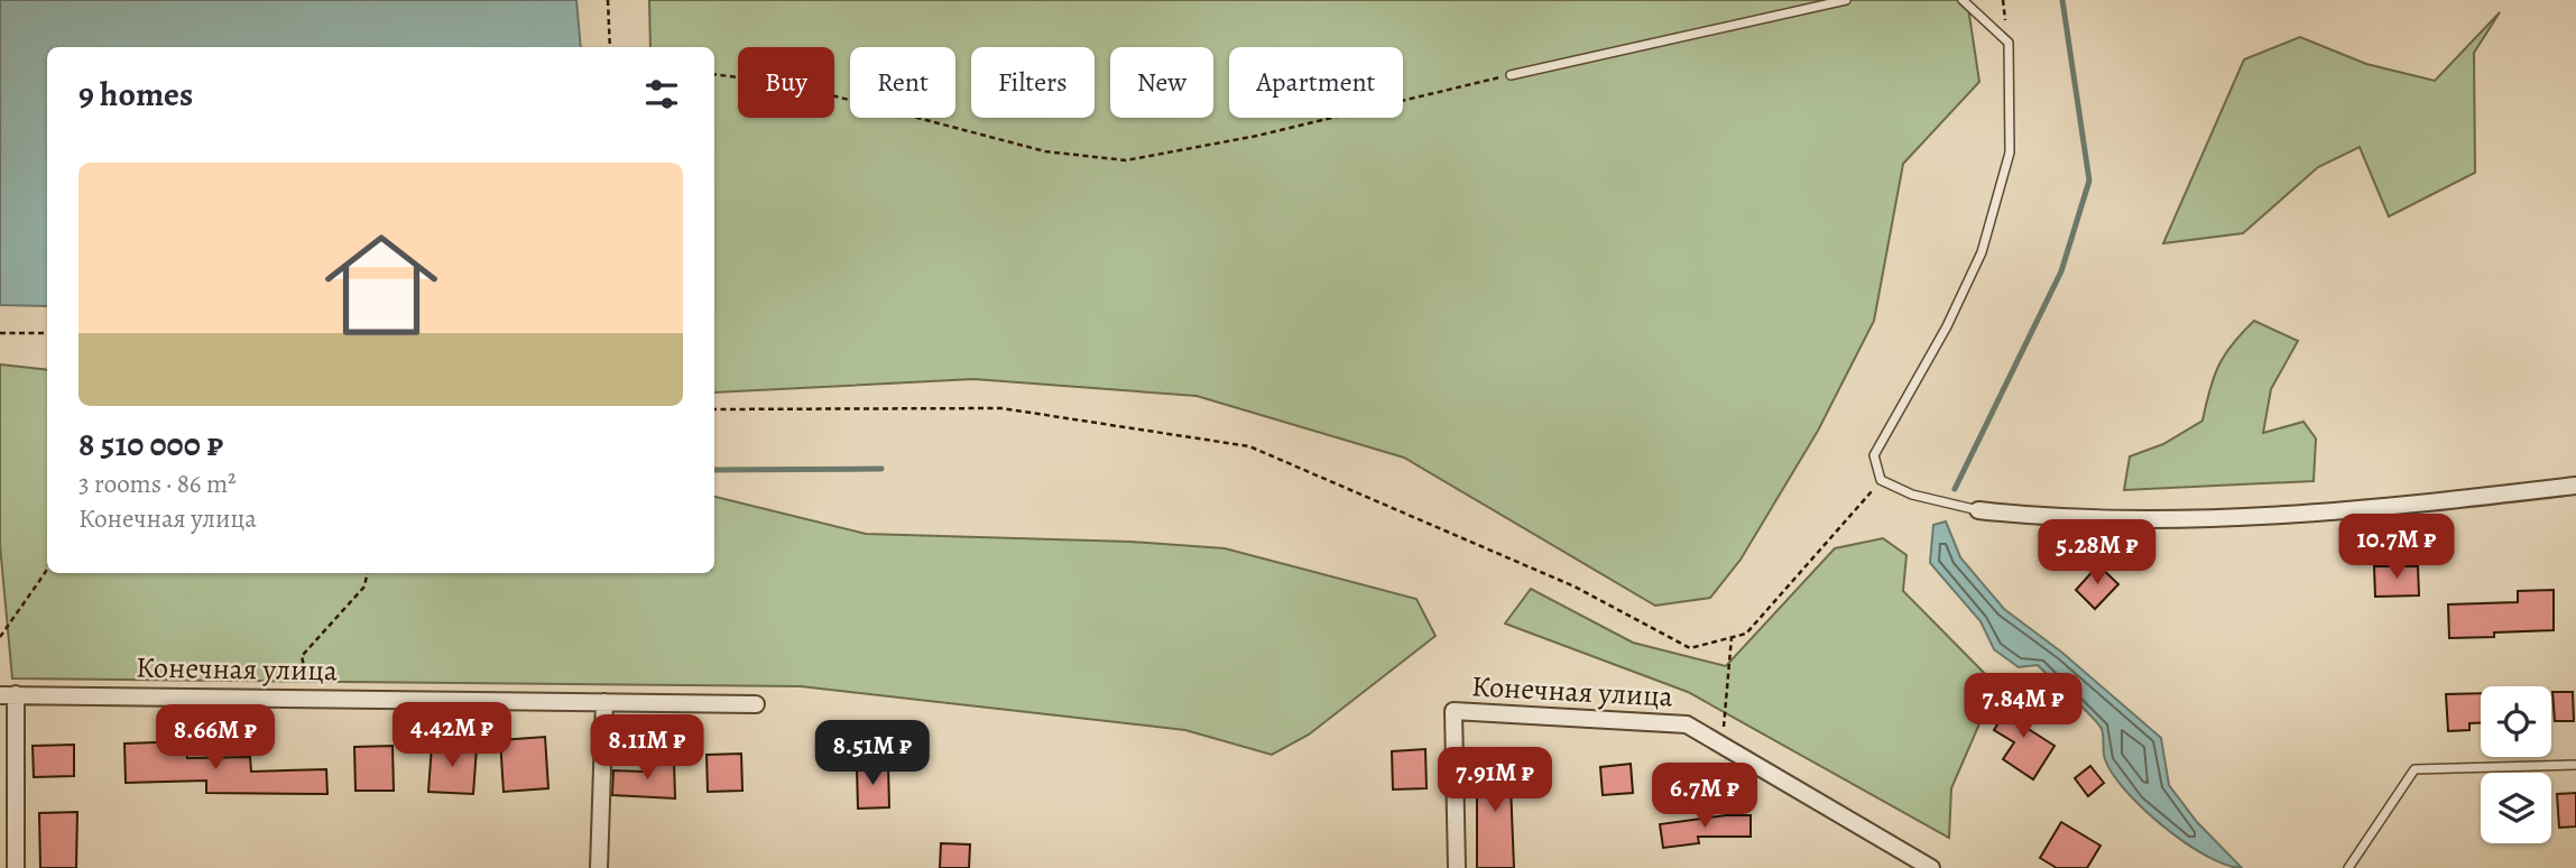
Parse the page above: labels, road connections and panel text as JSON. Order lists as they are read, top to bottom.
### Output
{
  "streets": {
    "street": ["Конечная улица"]
  },
  "page": {
    "chip": [
      "Buy",
      "Rent",
      "Filters",
      "New",
      "Apartment"
    ],
    "heading": "9 homes",
    "list": [
      {
        "name": "8 510 000 ₽",
        "note": "3 rooms · 86 m² · Конечная улица"
      }
    ],
    "price": [
      "10.7M ₽",
      "5.28M ₽",
      "7.84M ₽",
      "4.42M ₽",
      "8.66M ₽",
      "8.11M ₽",
      "8.51M ₽",
      "7.91M ₽",
      "6.7M ₽"
    ]
  }
}
